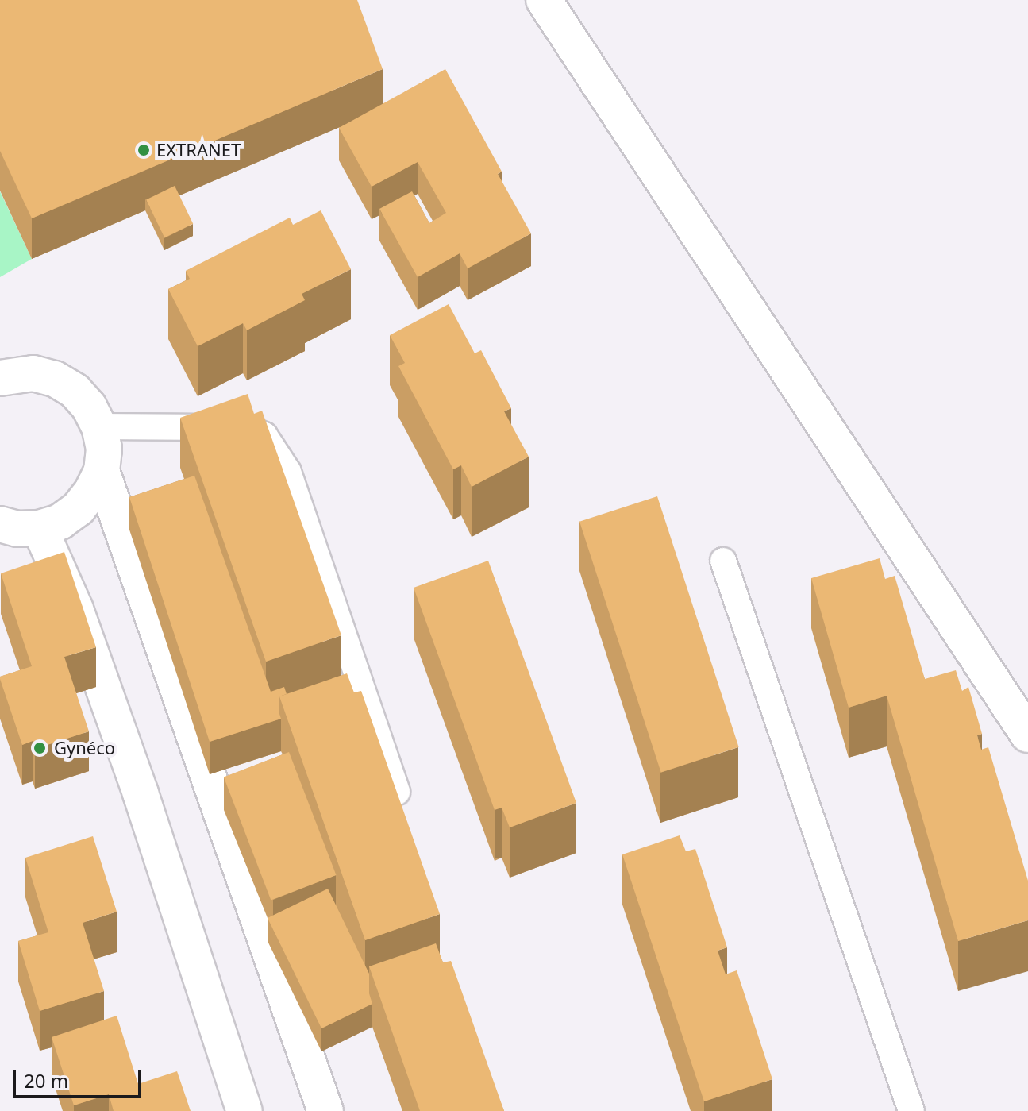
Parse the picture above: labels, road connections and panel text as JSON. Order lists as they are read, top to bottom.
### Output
{
  "places": ["EXTRANET", "Gynéco"],
  "scale_bar": "20 m"
}
